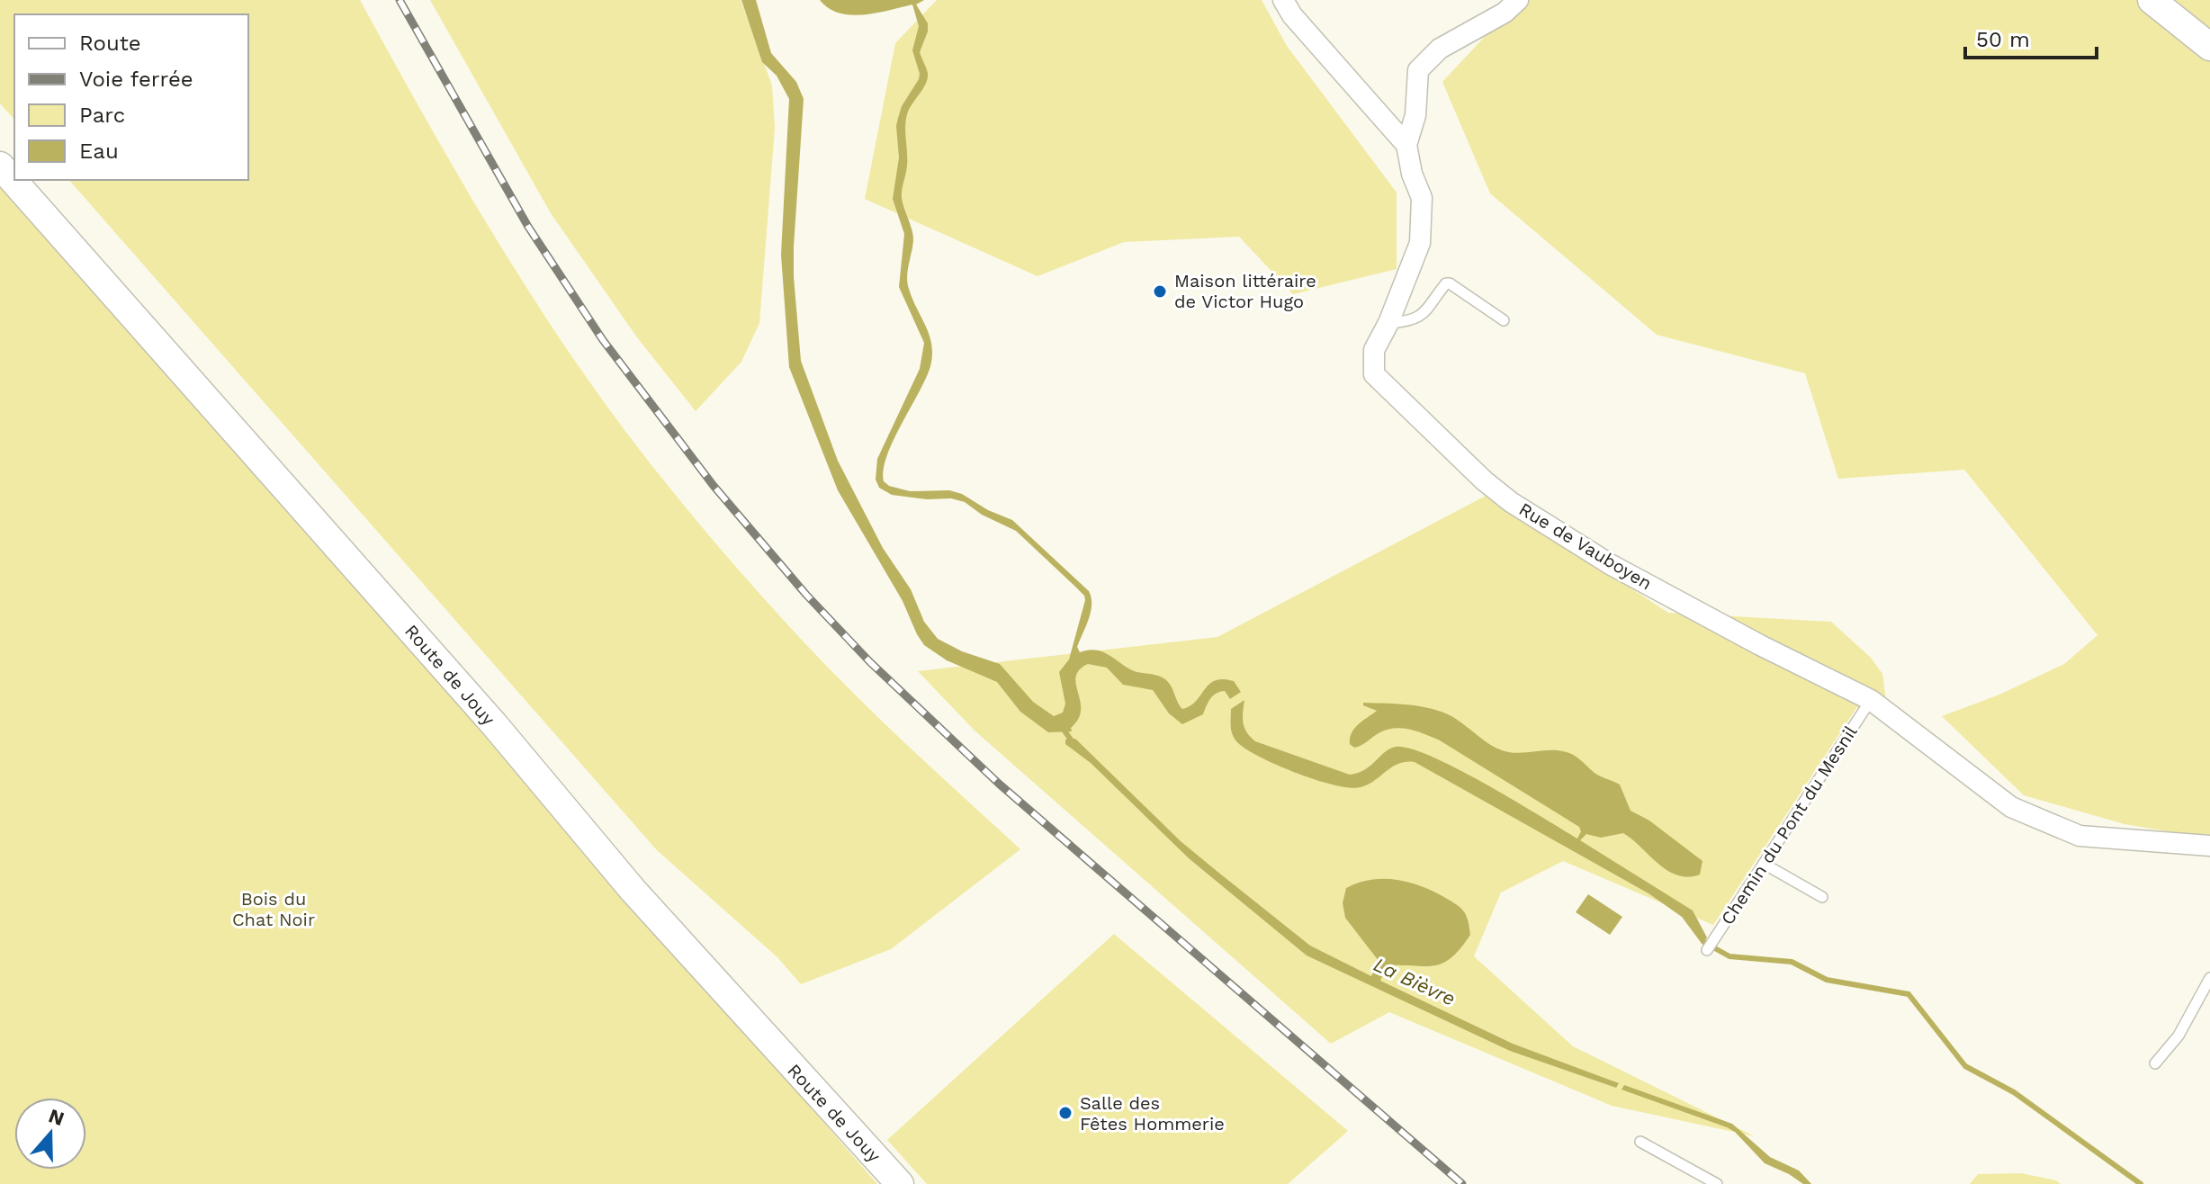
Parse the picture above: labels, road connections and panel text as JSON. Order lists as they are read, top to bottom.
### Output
{
  "streets": {
    "main road": ["Route de Jouy"],
    "street": ["Rue de Vauboyen"],
    "lane": ["Chemin du Pont du Mesnil"]
  },
  "crossings": [
    ["Rue de Vauboyen", "Chemin du Pont du Mesnil"]
  ],
  "water": ["La Bièvre"],
  "parks": ["Bois du Chat Noir"],
  "places": ["Maison littéraire de Victor Hugo", "Salle des Fêtes Hommerie"],
  "legend": [
    "Route",
    "Voie ferrée",
    "Parc",
    "Eau"
  ],
  "scale_bar": "50 m",
  "north": "top"
}
